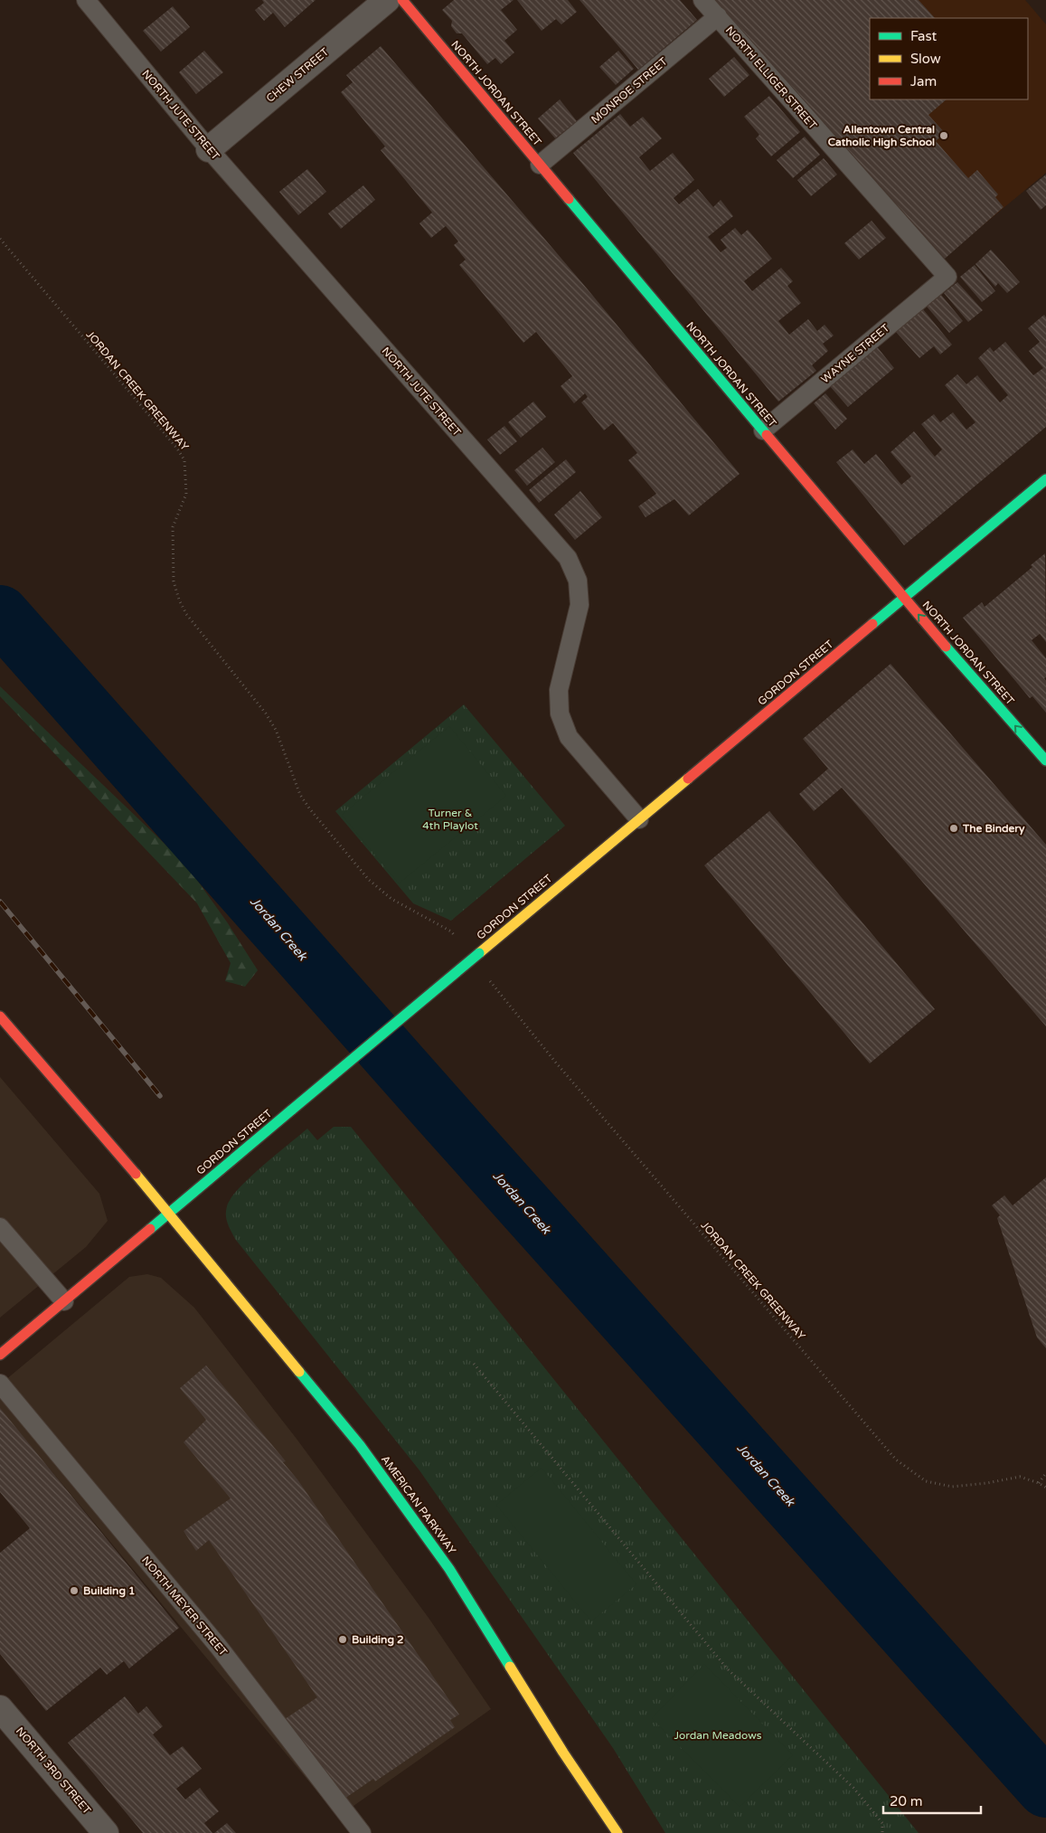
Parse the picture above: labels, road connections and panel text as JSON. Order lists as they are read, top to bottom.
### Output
{
  "streets": {
    "street": [
      "CHEW STREET",
      "NORTH JORDAN STREET",
      "GORDON STREET",
      "AMERICAN PARKWAY",
      "NORTH 3RD STREET"
    ],
    "lane": [
      "NORTH ELLIGER STREET",
      "MONROE STREET",
      "NORTH JUTE STREET",
      "WAYNE STREET",
      "NORTH MEYER STREET"
    ],
    "path": ["JORDAN CREEK GREENWAY"]
  },
  "crossings": [
    ["CHEW STREET", "NORTH JUTE STREET"],
    ["NORTH ELLIGER STREET", "MONROE STREET"],
    ["NORTH ELLIGER STREET", "WAYNE STREET"],
    ["MONROE STREET", "NORTH JORDAN STREET"],
    ["NORTH JORDAN STREET", "WAYNE STREET"],
    ["NORTH JORDAN STREET", "GORDON STREET"],
    ["NORTH JUTE STREET", "GORDON STREET"],
    ["GORDON STREET", "AMERICAN PARKWAY"]
  ],
  "water": ["Jordan Creek"],
  "parks": ["Turner & 4th Playlot", "Jordan Meadows"],
  "places": [
    "Allentown Central Catholic High School",
    "The Bindery",
    "Building 1",
    "Building 2"
  ],
  "legend": ["Fast", "Slow", "Jam"],
  "scale_bar": "20 m"
}
